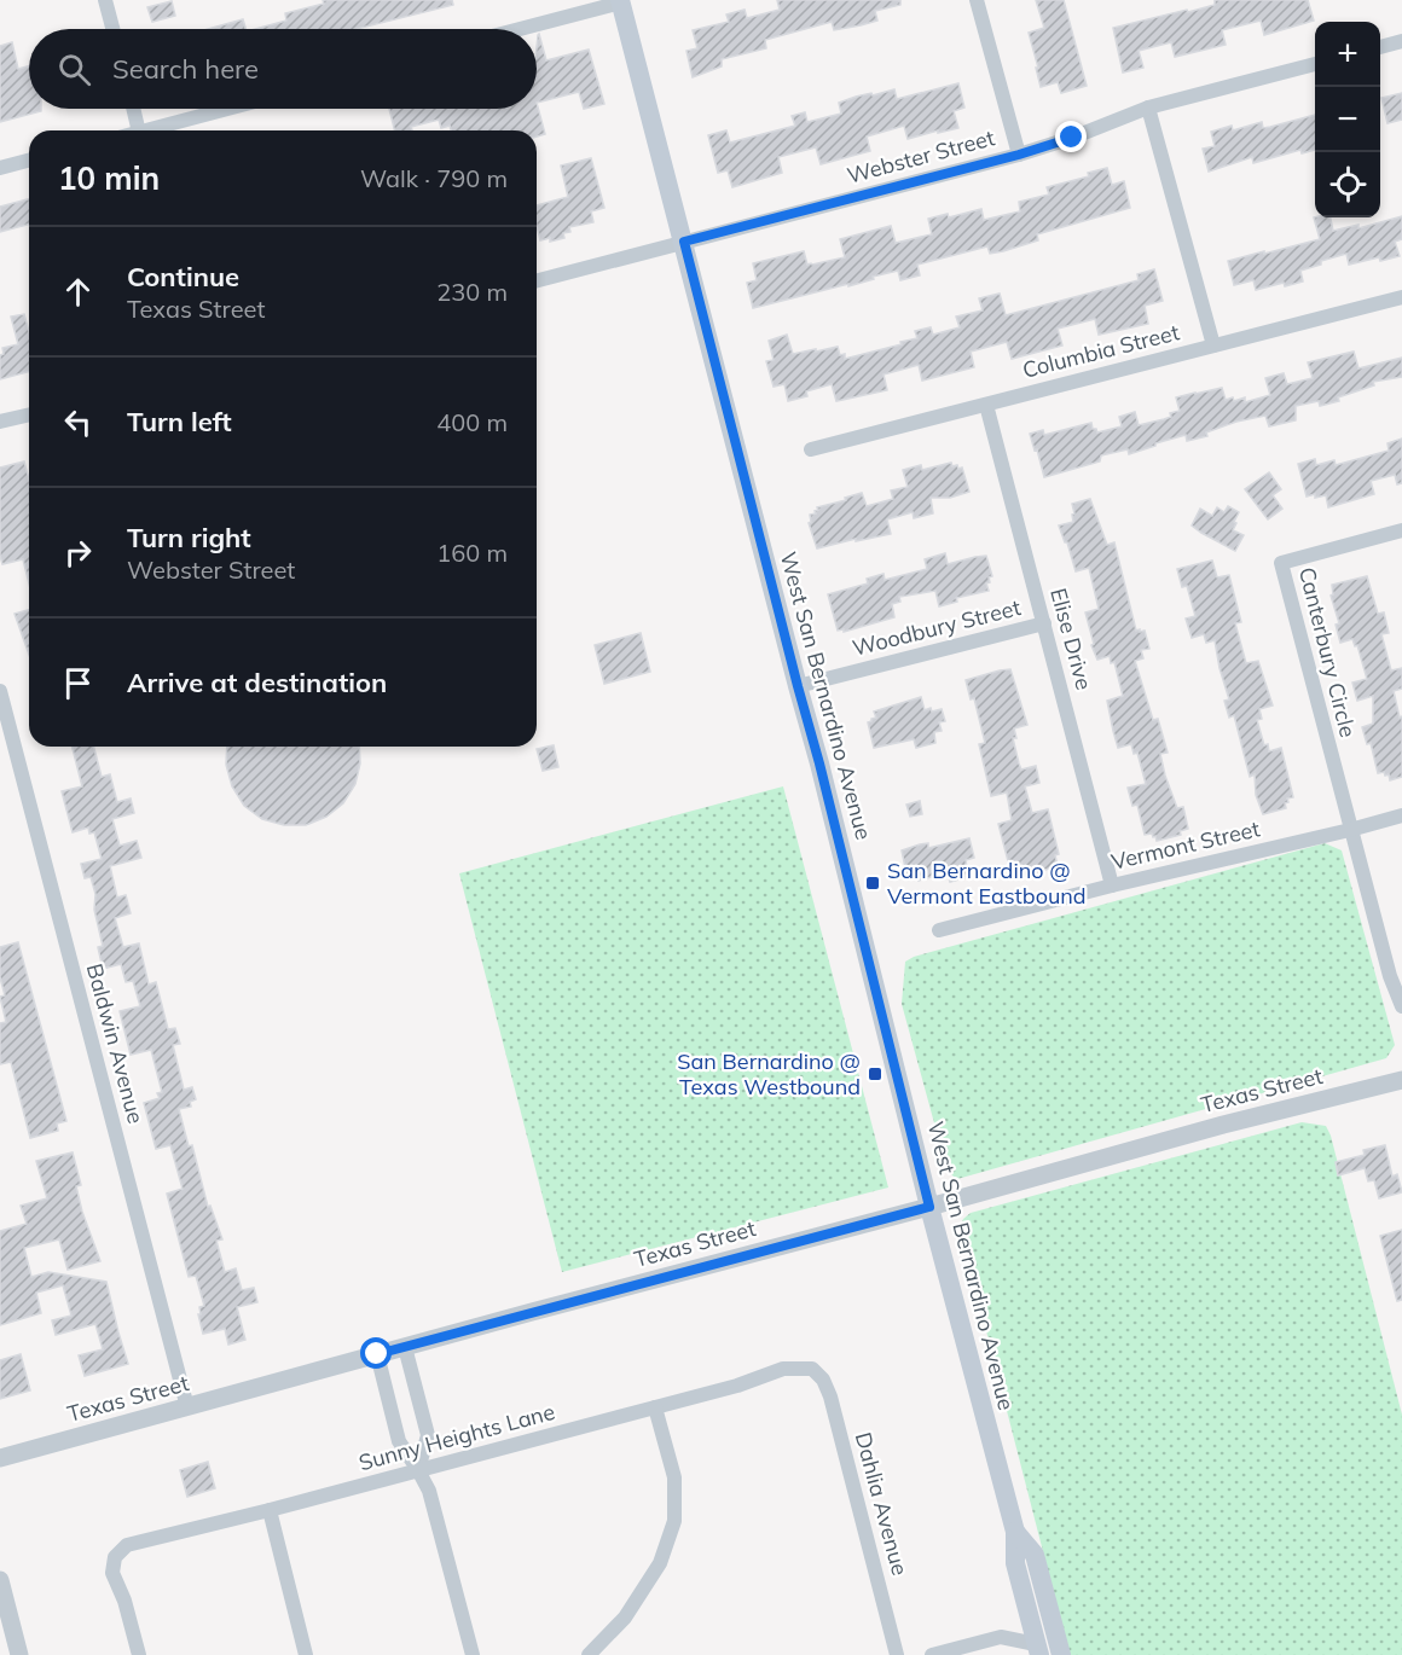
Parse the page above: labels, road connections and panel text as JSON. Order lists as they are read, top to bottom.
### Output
{
  "streets": {
    "main road": ["West San Bernardino Avenue"],
    "street": [
      "Webster Street",
      "Columbia Street",
      "Woodbury Street",
      "Elise Drive",
      "Canterbury Circle",
      "Vermont Street",
      "Baldwin Avenue",
      "Texas Street",
      "Sunny Heights Lane",
      "Dahlia Avenue"
    ]
  },
  "crossings": [
    ["Webster Street", "West San Bernardino Avenue"],
    ["Columbia Street", "Elise Drive"],
    ["Woodbury Street", "Elise Drive"],
    ["Woodbury Street", "West San Bernardino Avenue"],
    ["Elise Drive", "Vermont Street"],
    ["Canterbury Circle", "Vermont Street"],
    ["West San Bernardino Avenue", "Texas Street"],
    ["Baldwin Avenue", "Texas Street"],
    ["Sunny Heights Lane", "Dahlia Avenue"]
  ],
  "places": {
    "transit": ["San Bernardino @ Vermont Eastbound", "San Bernardino @ Texas Westbound"]
  },
  "page": {
    "map_buttons": ["+", "−"],
    "search": "Search here",
    "heading": ["10 min", "Walk · 790 m"],
    "list": [
      ["Continue", "Texas Street", "230 m"],
      ["Turn left", "400 m"],
      ["Turn right", "Webster Street", "160 m"],
      "Arrive at destination"
    ]
  }
}
